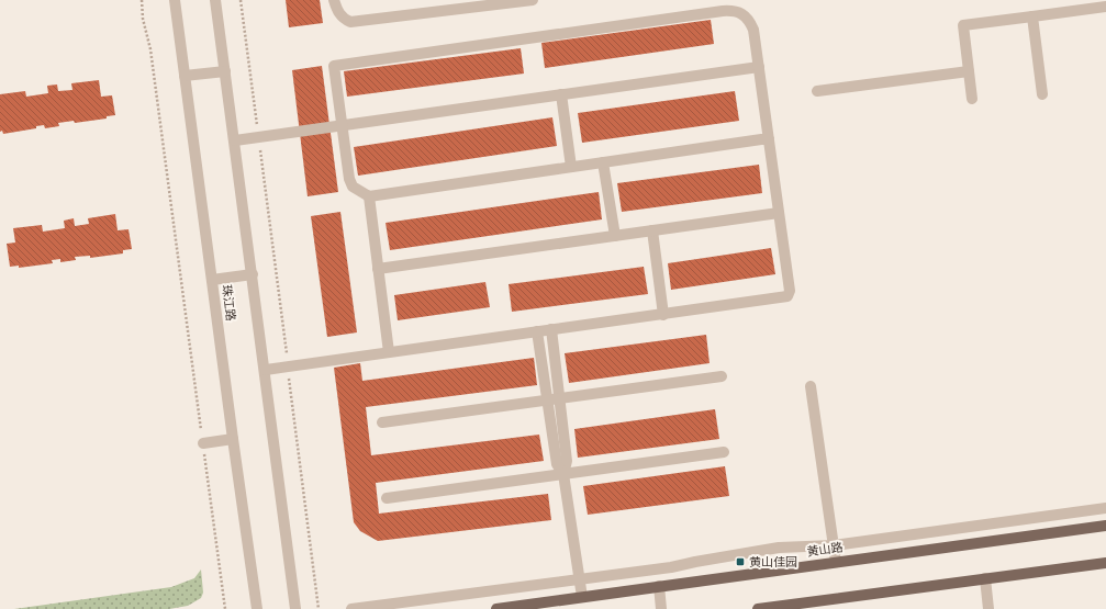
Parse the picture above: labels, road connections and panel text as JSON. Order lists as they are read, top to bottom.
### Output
{
  "streets": {
    "main road": ["黄山路"],
    "street": ["珠江路"]
  },
  "places": {
    "transit": ["黄山佳园"]
  }
}
